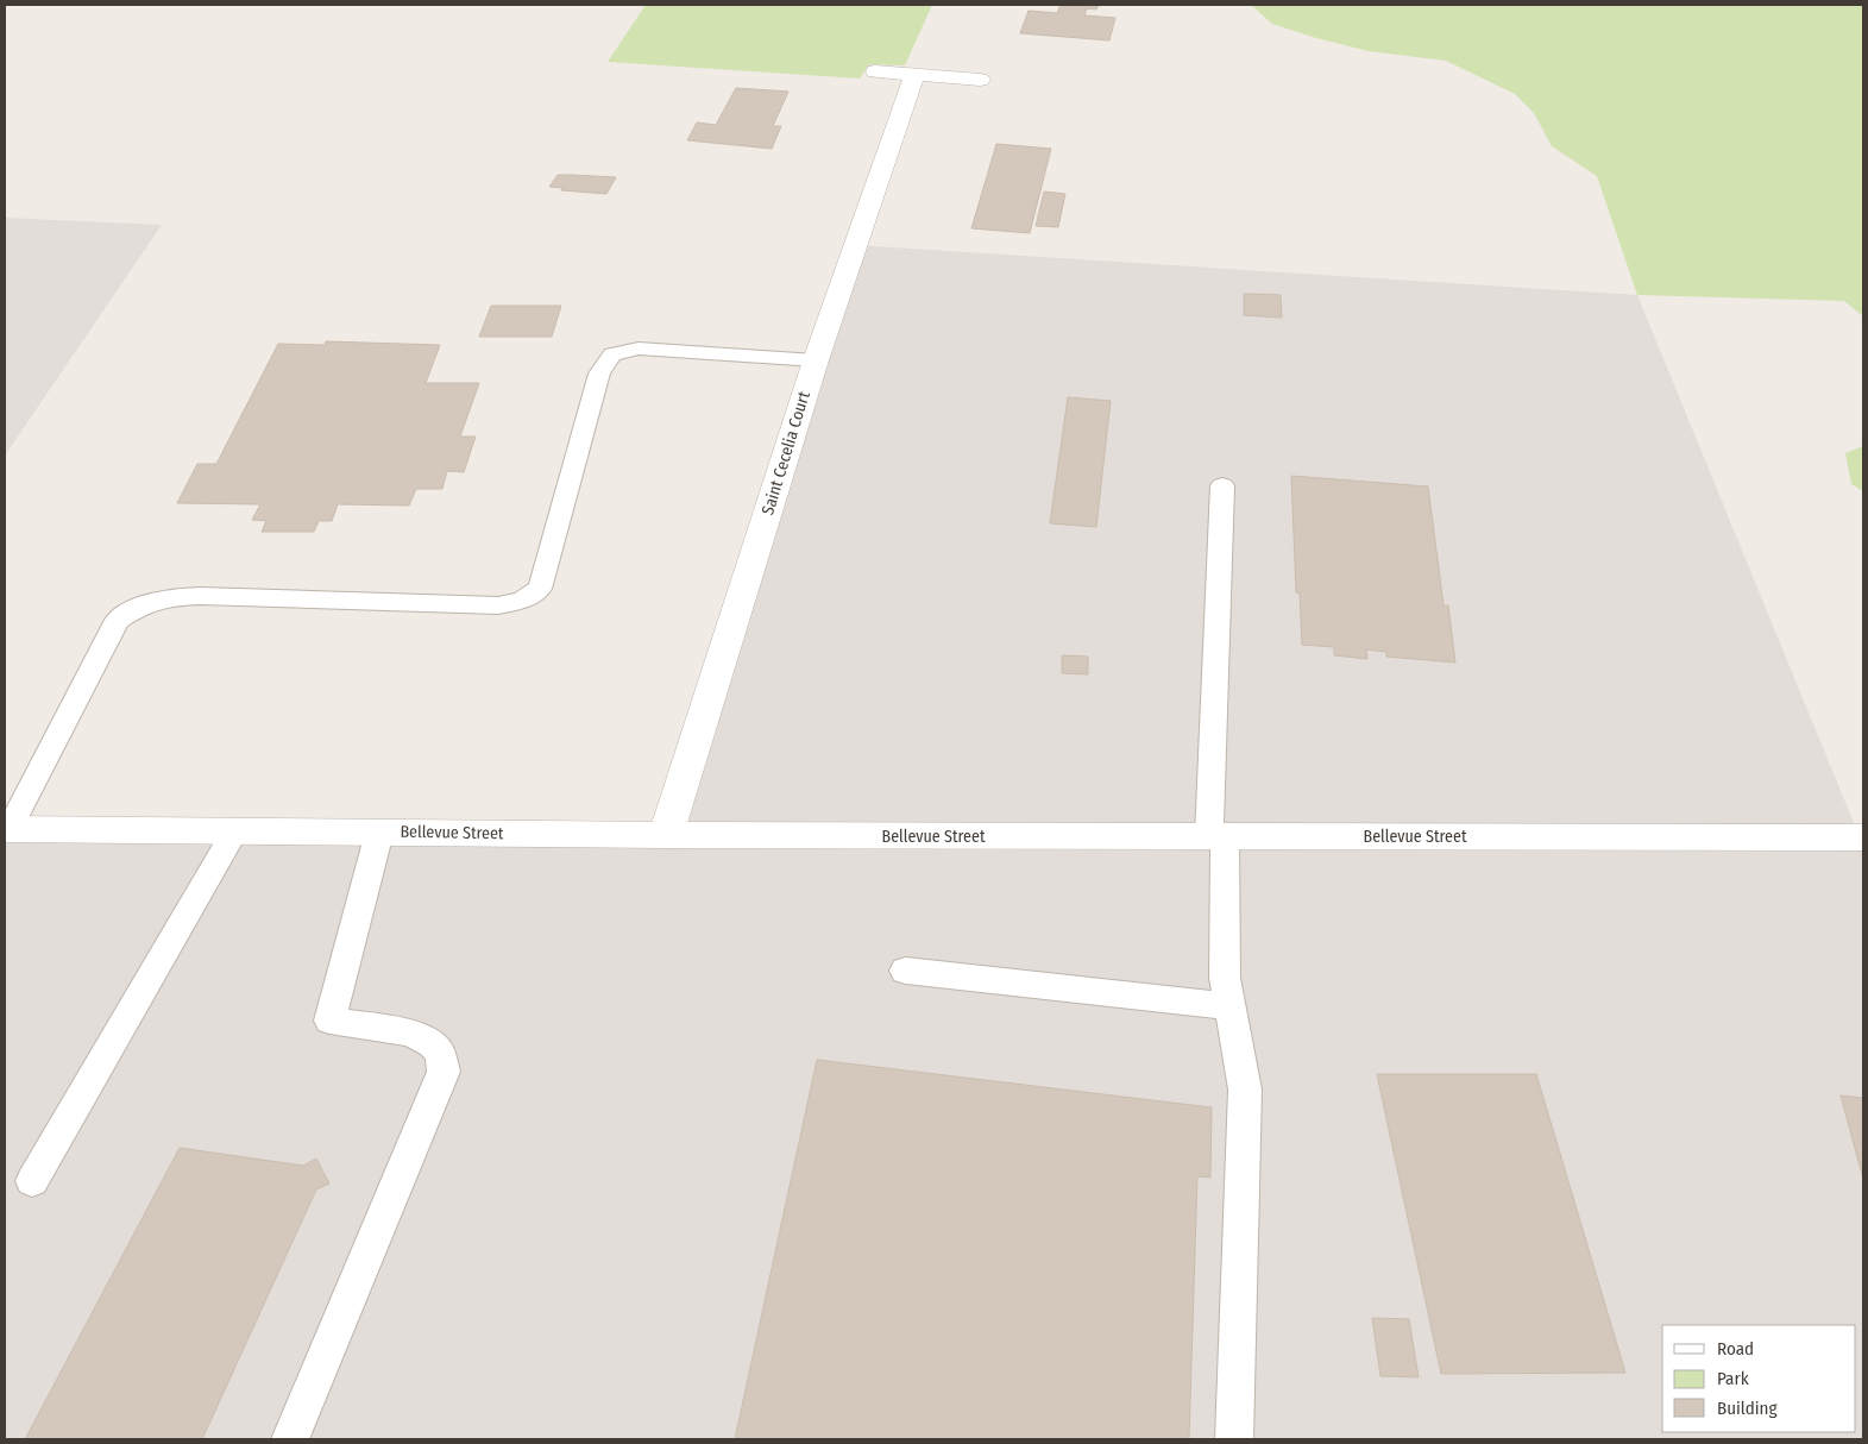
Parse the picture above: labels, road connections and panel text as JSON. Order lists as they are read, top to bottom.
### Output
{
  "streets": {
    "street": ["Saint Cecelia Court", "Bellevue Street"]
  },
  "crossings": [
    ["Saint Cecelia Court", "Bellevue Street"]
  ],
  "legend": ["Road", "Park", "Building"]
}
